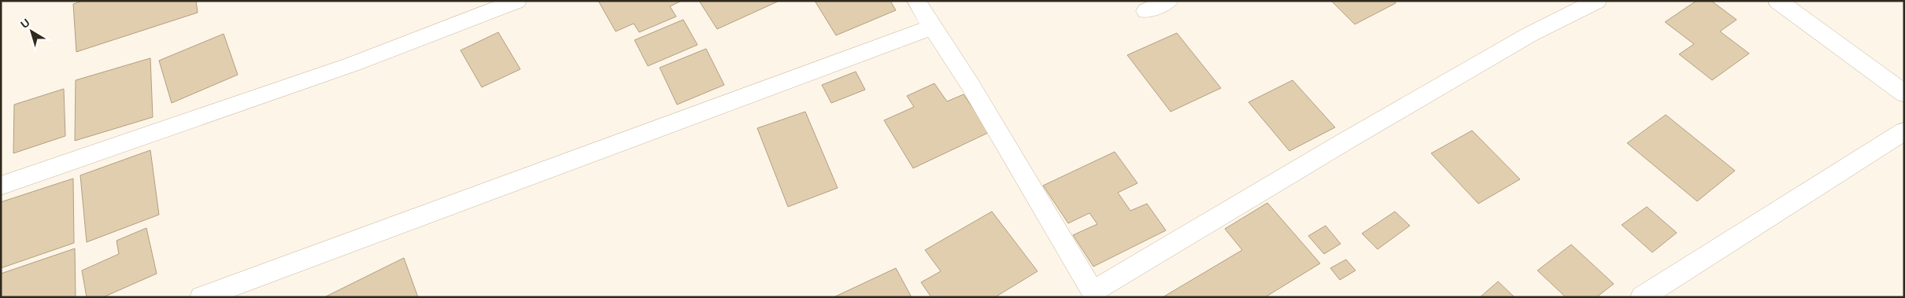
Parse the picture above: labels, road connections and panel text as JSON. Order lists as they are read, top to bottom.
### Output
{
  "north": "top left"
}
